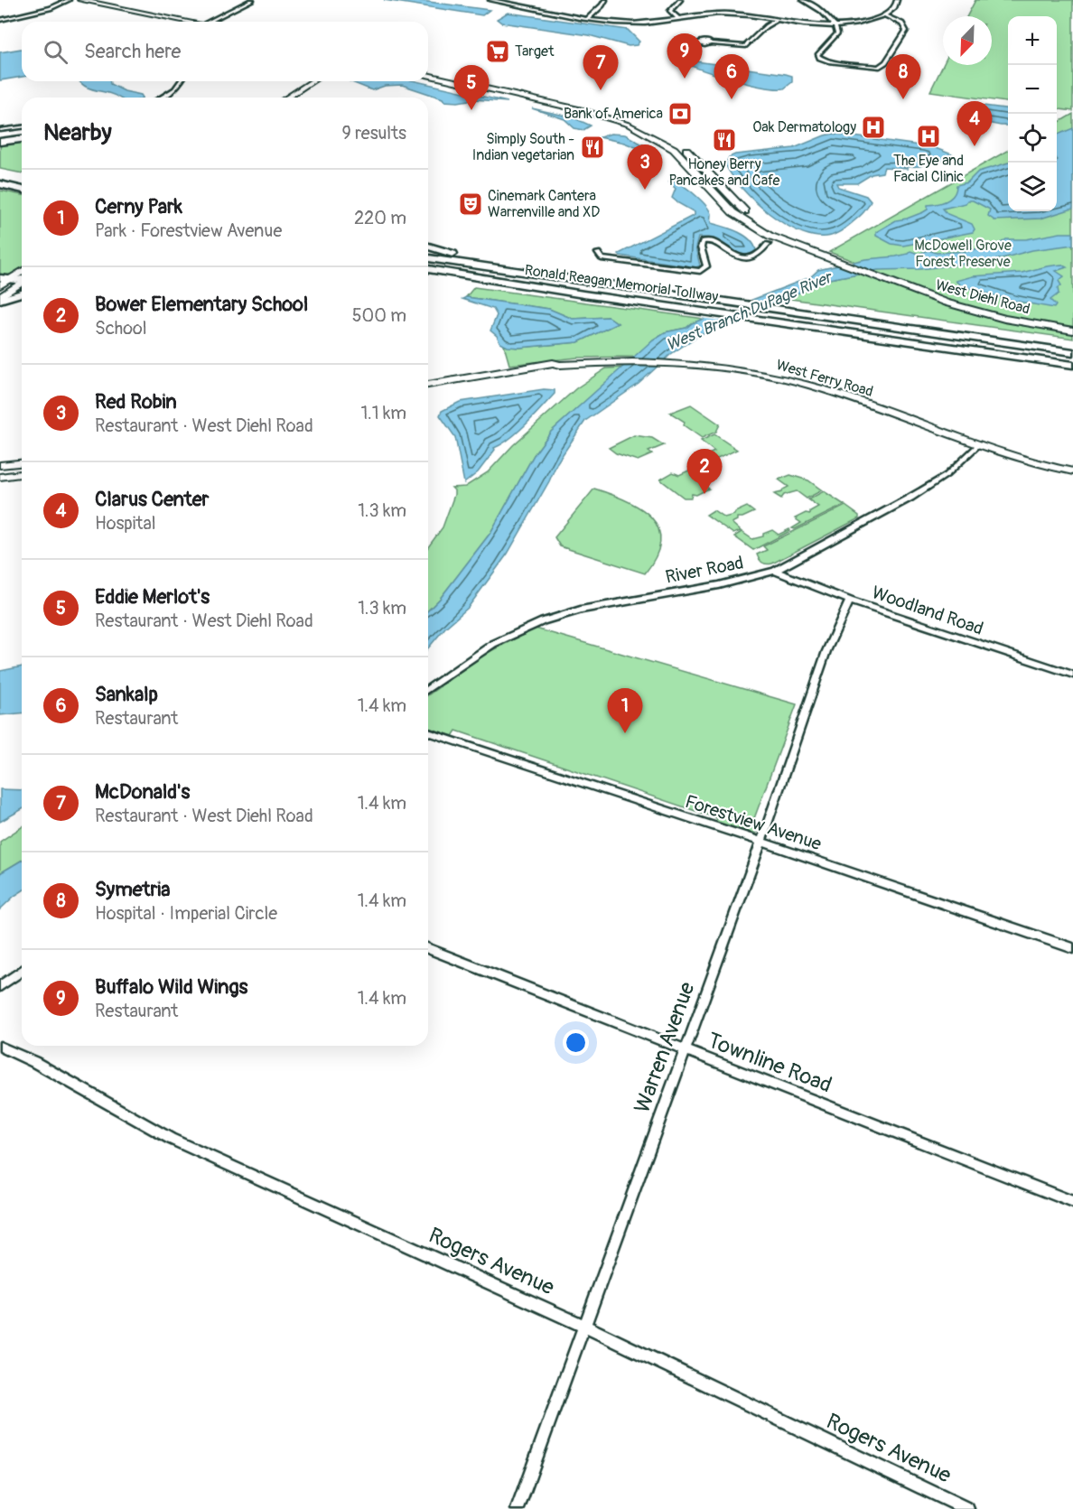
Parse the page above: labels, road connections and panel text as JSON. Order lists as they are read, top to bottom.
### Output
{
  "streets": {
    "highway": ["Ronald Reagan Memorial Tollway"],
    "street": [
      "West Diehl Road",
      "West Ferry Road",
      "River Road",
      "Woodland Road",
      "Forestview Avenue",
      "Warren Avenue",
      "Townline Road",
      "Rogers Avenue"
    ]
  },
  "crossings": [
    ["West Ferry Road", "River Road"],
    ["River Road", "Woodland Road"],
    ["Woodland Road", "Warren Avenue"],
    ["Forestview Avenue", "Warren Avenue"],
    ["Warren Avenue", "Townline Road"],
    ["Warren Avenue", "Rogers Avenue"]
  ],
  "water": ["West Branch DuPage River"],
  "parks": ["McDowell Grove Forest Preserve"],
  "places": {
    "supermarket": ["Target"],
    "bank": ["Bank of America"],
    "hospital": ["Oak Dermatology", "The Eye and Facial Clinic"],
    "restaurant": ["Honey Berry Pancakes and Cafe", "Simply South - Indian vegetarian"],
    "theatre": ["Cinemark Cantera Warrenville and XD"]
  },
  "north": "bottom left",
  "page": {
    "map_buttons": ["+", "−"],
    "search": "Search here",
    "pins": [
      "9",
      "7",
      "6",
      "8",
      "5",
      "4",
      "3",
      "2",
      "1"
    ],
    "heading": ["Nearby", "9 results"],
    "list": [
      {
        "mark": "1",
        "name": "Cerny Park",
        "note": "Park · Forestview Avenue",
        "value": "220 m"
      },
      {
        "mark": "2",
        "name": "Bower Elementary School",
        "note": "School",
        "value": "500 m"
      },
      {
        "mark": "3",
        "name": "Red Robin",
        "note": "Restaurant · West Diehl Road",
        "value": "1.1 km"
      },
      {
        "mark": "4",
        "name": "Clarus Center",
        "note": "Hospital",
        "value": "1.3 km"
      },
      {
        "mark": "5",
        "name": "Eddie Merlot's",
        "note": "Restaurant · West Diehl Road",
        "value": "1.3 km"
      },
      {
        "mark": "6",
        "name": "Sankalp",
        "note": "Restaurant",
        "value": "1.4 km"
      },
      {
        "mark": "7",
        "name": "McDonald's",
        "note": "Restaurant · West Diehl Road",
        "value": "1.4 km"
      },
      {
        "mark": "8",
        "name": "Symetria",
        "note": "Hospital · Imperial Circle",
        "value": "1.4 km"
      },
      {
        "mark": "9",
        "name": "Buffalo Wild Wings",
        "note": "Restaurant",
        "value": "1.4 km"
      }
    ]
  }
}
